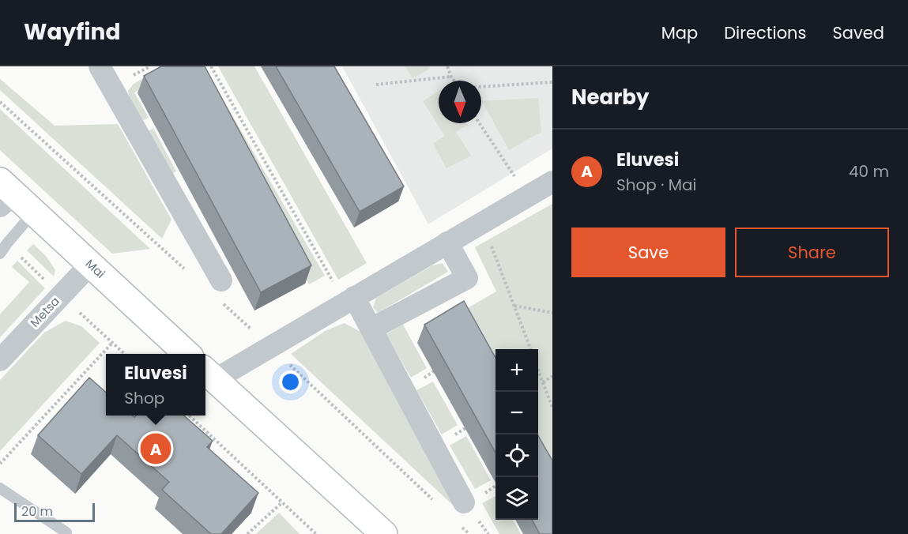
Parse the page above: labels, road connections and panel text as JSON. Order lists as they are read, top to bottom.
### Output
{
  "streets": {
    "street": ["Mai", "Metsa"]
  },
  "crossings": [
    ["Mai", "Metsa"]
  ],
  "scale_bar": "20 m",
  "north": "bottom",
  "page": {
    "header": "Wayfind",
    "nav": ["Map", "Directions", "Saved"],
    "heading": "Nearby",
    "list": [
      {
        "mark": "A",
        "name": "Eluvesi",
        "note": "Shop · Mai",
        "value": "40 m"
      }
    ],
    "buttons": ["Save", "Share"],
    "map_buttons": ["+", "−"],
    "popup": ["Eluvesi", "Shop"],
    "pins": "A",
    "scale": "20 m"
  }
}
